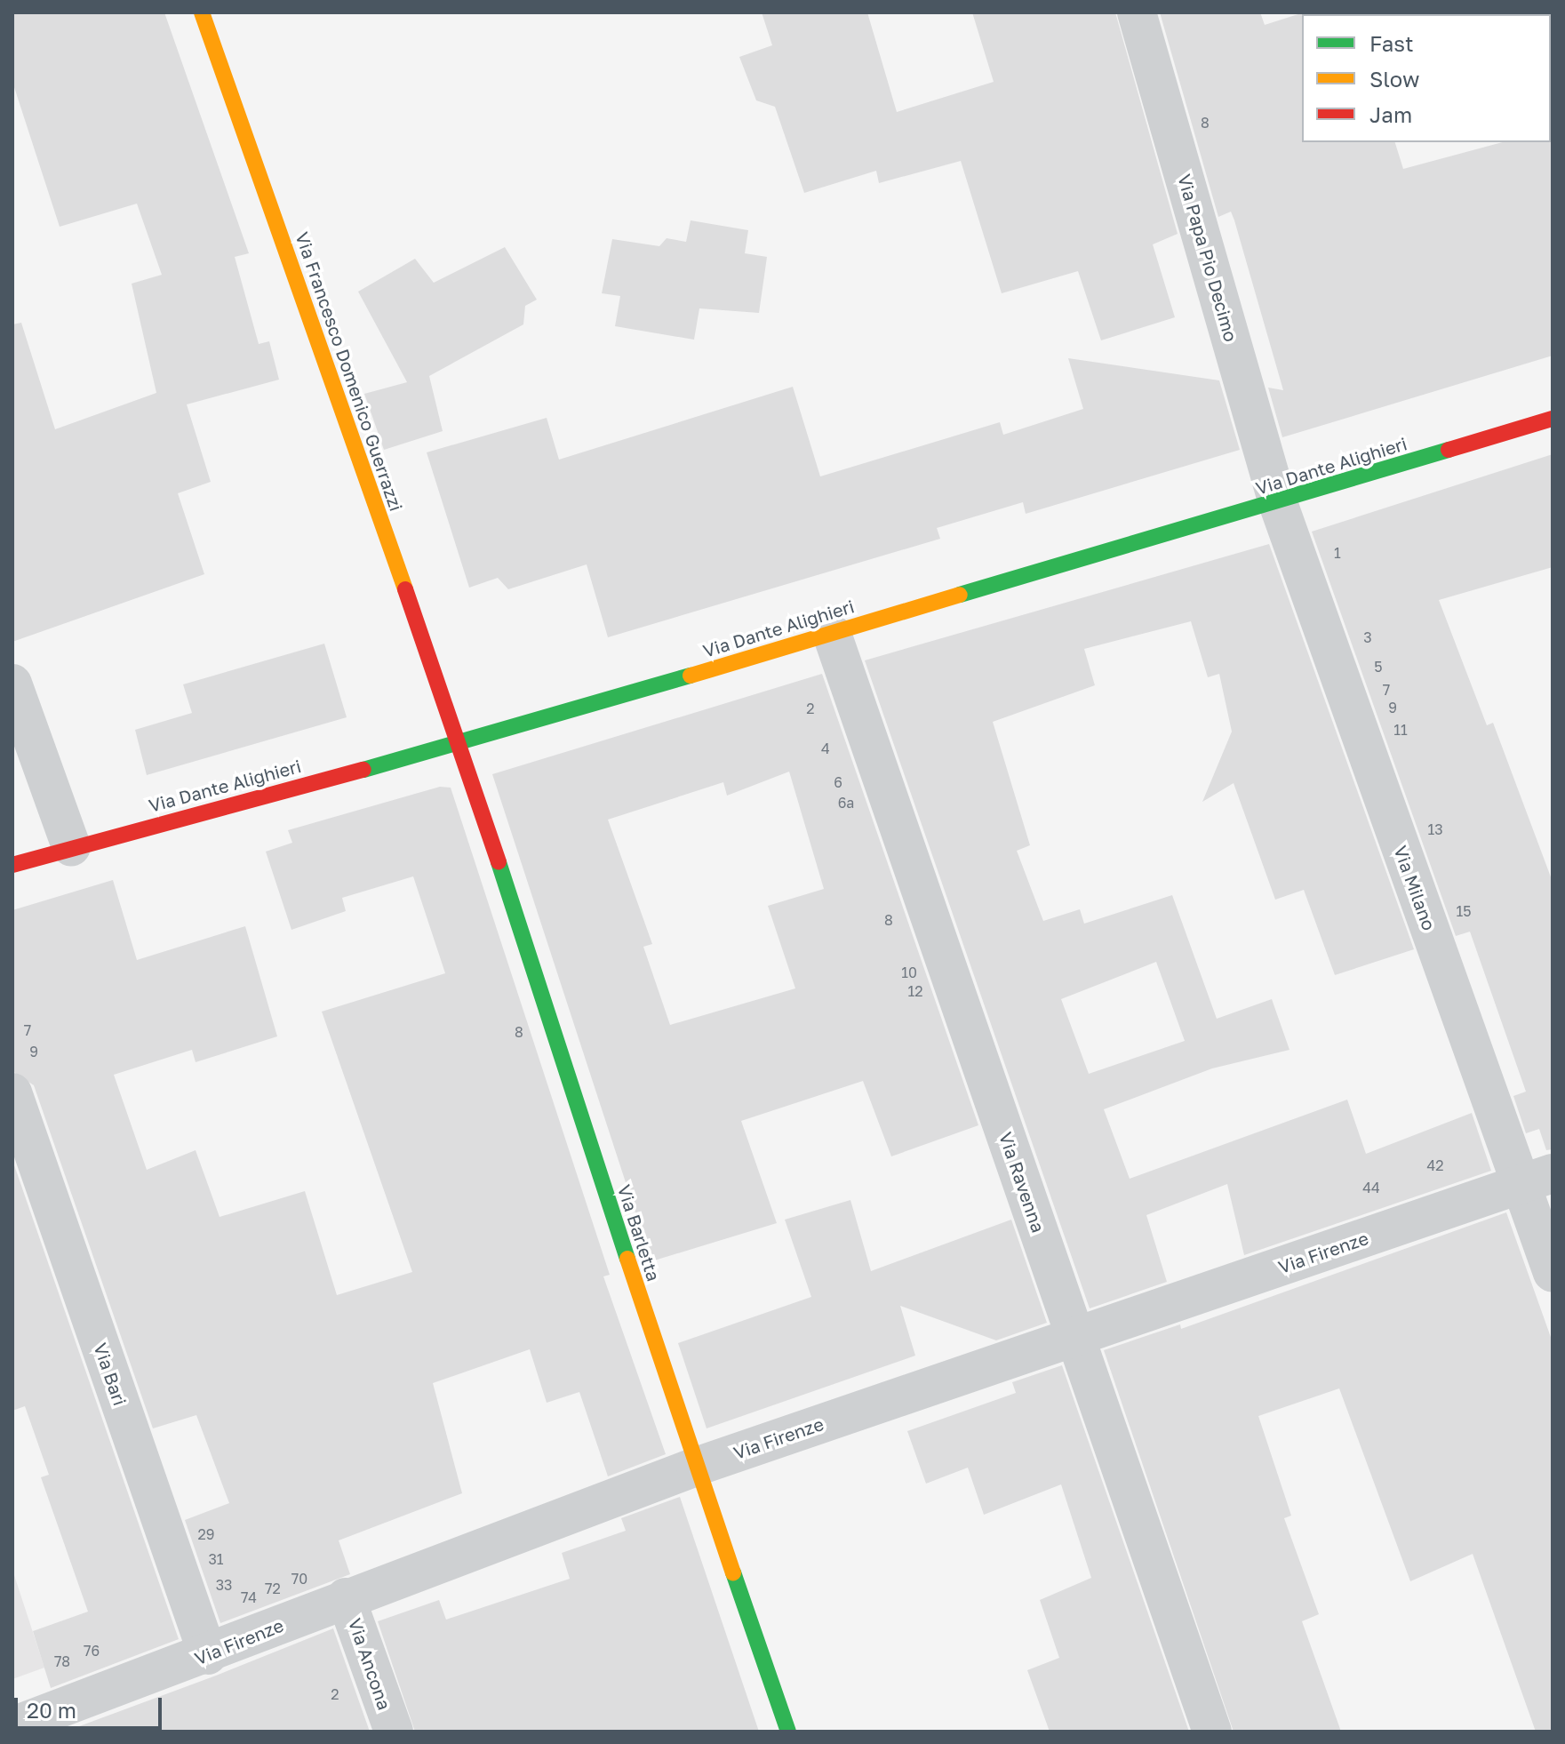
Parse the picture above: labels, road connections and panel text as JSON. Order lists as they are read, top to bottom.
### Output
{
  "streets": {
    "street": [
      "Via Papa Pio Decimo",
      "Via Francesco Domenico Guerrazzi",
      "Via Dante Alighieri",
      "Via Milano",
      "Via Ravenna",
      "Via Barletta",
      "Via Firenze",
      "Via Bari",
      "Via Ancona"
    ]
  },
  "crossings": [
    ["Via Papa Pio Decimo", "Via Dante Alighieri"],
    ["Via Papa Pio Decimo", "Via Milano"],
    ["Via Francesco Domenico Guerrazzi", "Via Dante Alighieri"],
    ["Via Francesco Domenico Guerrazzi", "Via Barletta"],
    ["Via Dante Alighieri", "Via Milano"],
    ["Via Dante Alighieri", "Via Ravenna"],
    ["Via Dante Alighieri", "Via Barletta"],
    ["Via Milano", "Via Firenze"],
    ["Via Ravenna", "Via Firenze"],
    ["Via Barletta", "Via Firenze"],
    ["Via Firenze", "Via Bari"],
    ["Via Firenze", "Via Ancona"]
  ],
  "house_numbers": [
    "8",
    "1",
    "3",
    "5",
    "7",
    "9",
    "2",
    "11",
    "4",
    "6",
    "6a",
    "13",
    "15",
    "8",
    "10",
    "12",
    "7",
    "8",
    "9",
    "42",
    "44",
    "29",
    "31",
    "70",
    "33",
    "72",
    "74",
    "76",
    "78",
    "2"
  ],
  "legend": ["Fast", "Slow", "Jam"],
  "scale_bar": "20 m"
}
